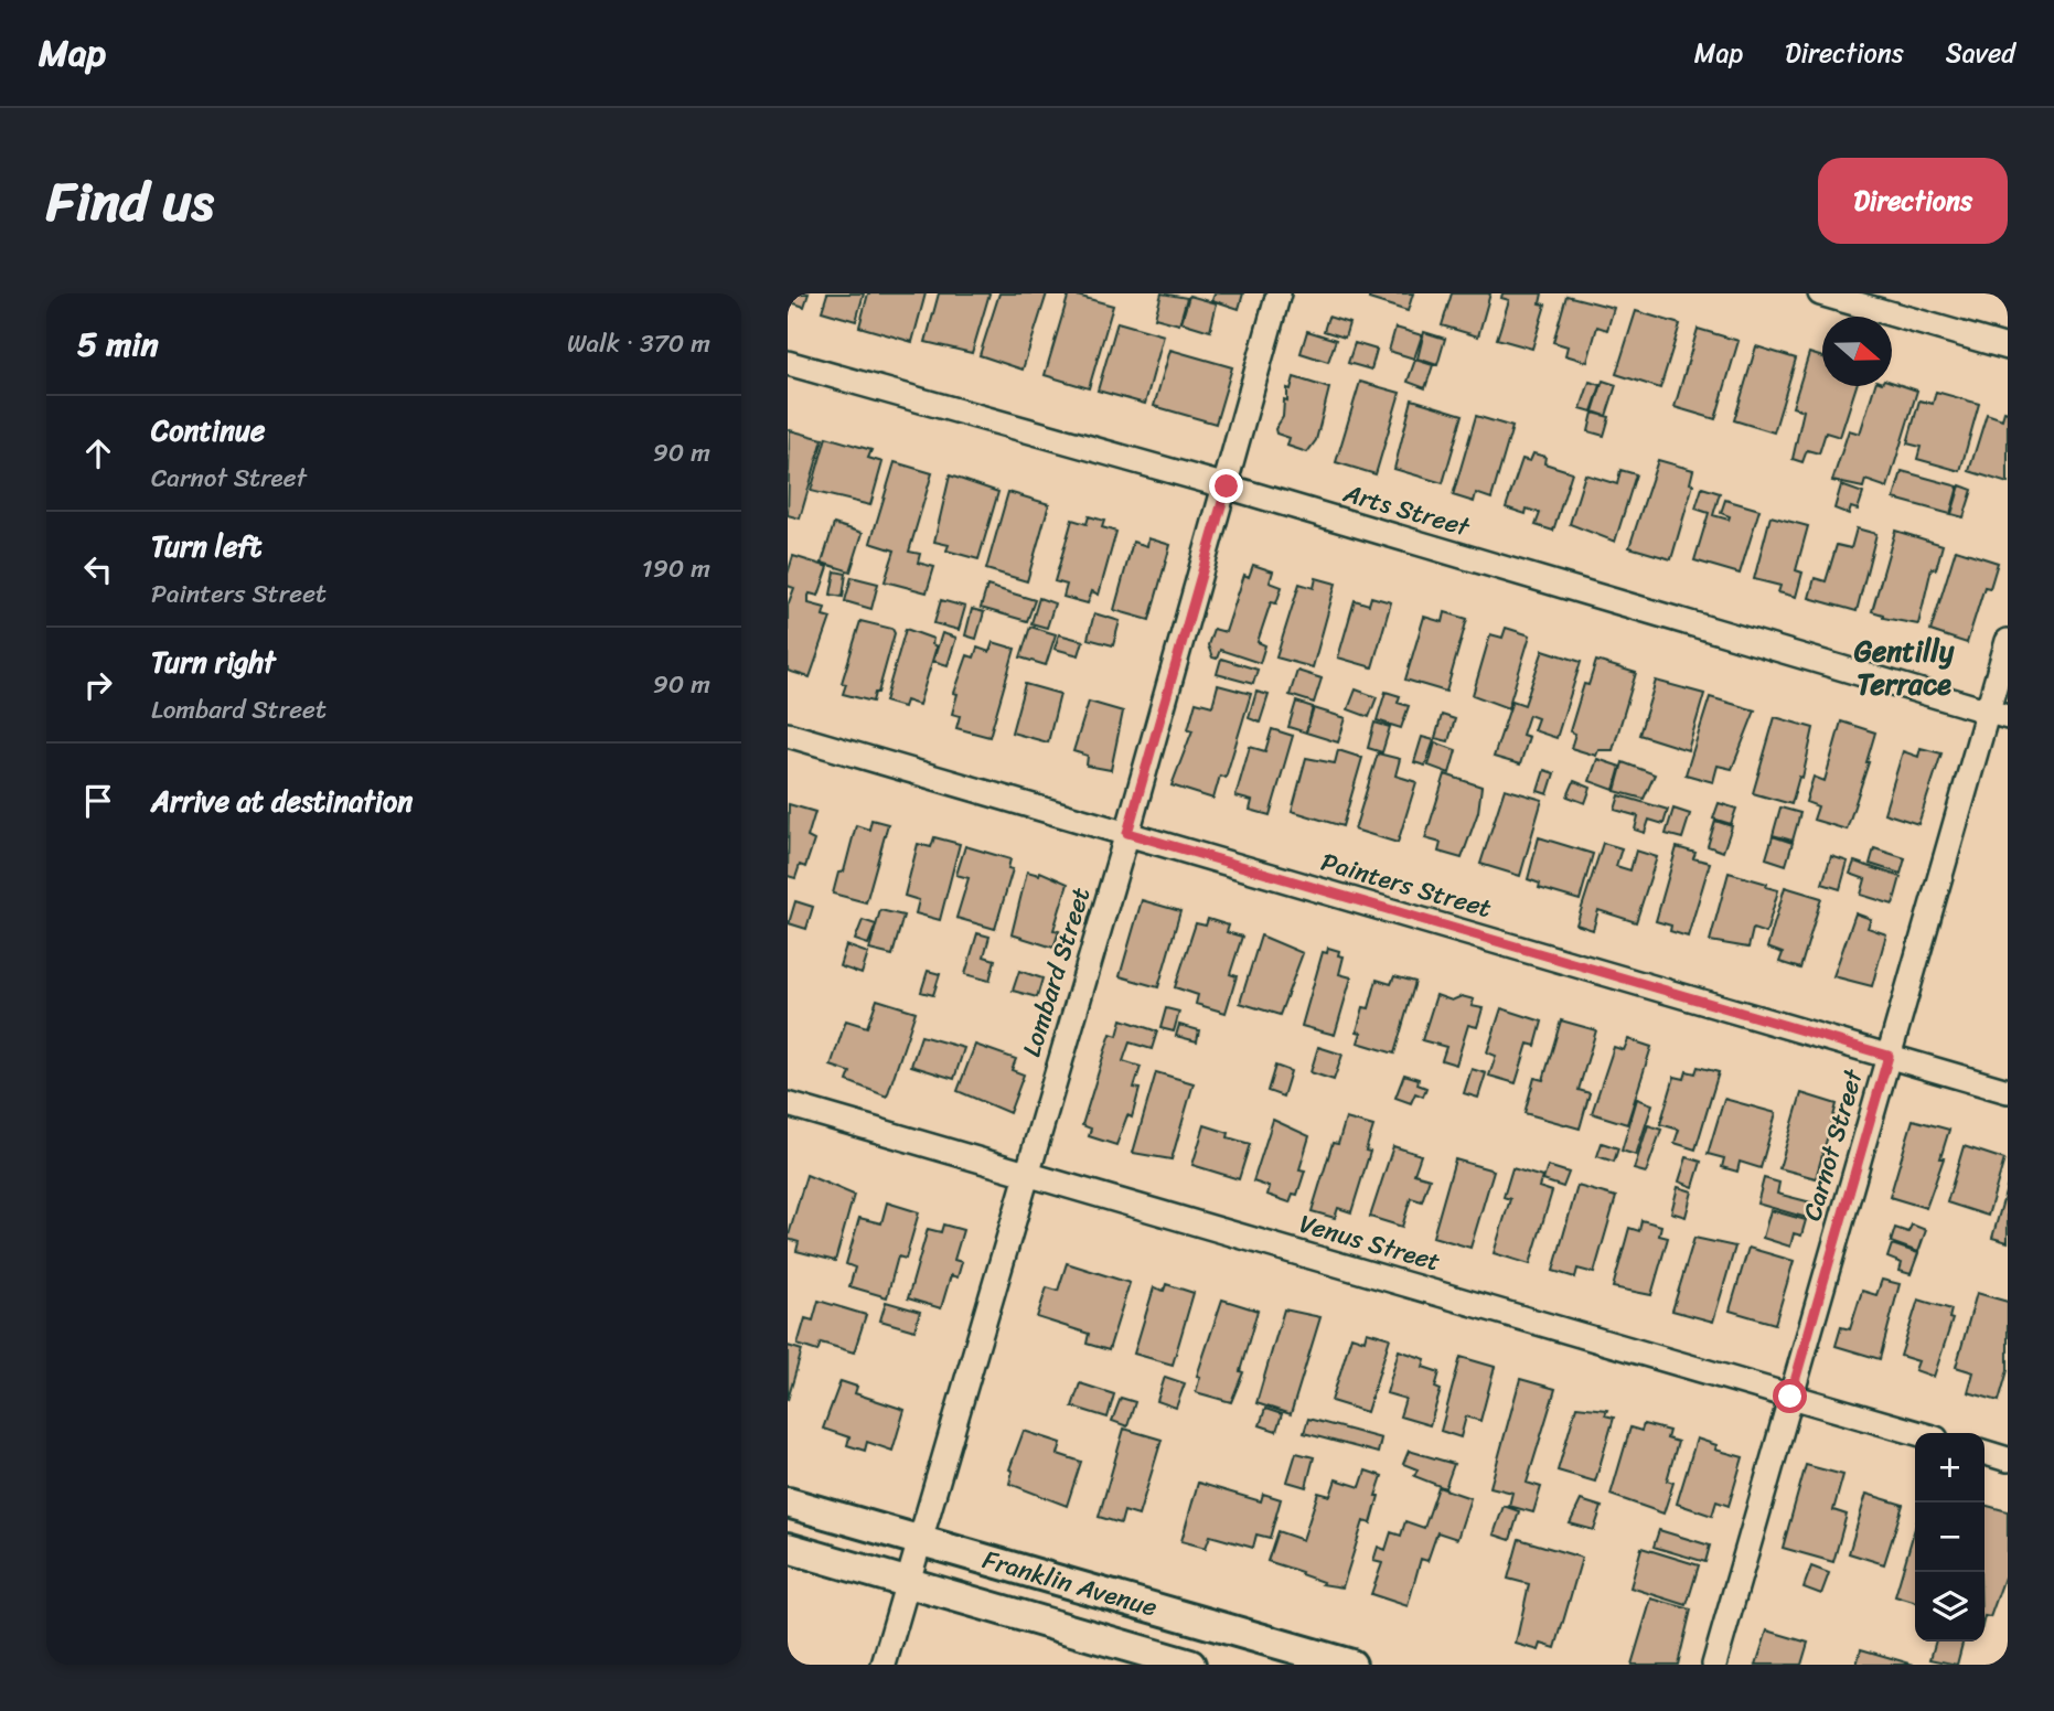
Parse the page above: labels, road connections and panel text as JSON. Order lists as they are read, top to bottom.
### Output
{
  "streets": {
    "street": [
      "Arts Street",
      "Painters Street",
      "Lombard Street",
      "Carnot Street",
      "Venus Street",
      "Franklin Avenue"
    ]
  },
  "crossings": [
    ["Arts Street", "Lombard Street"],
    ["Arts Street", "Carnot Street"],
    ["Painters Street", "Lombard Street"],
    ["Painters Street", "Carnot Street"],
    ["Lombard Street", "Venus Street"],
    ["Lombard Street", "Franklin Avenue"],
    ["Carnot Street", "Venus Street"]
  ],
  "districts": ["Gentilly Terrace"],
  "north": "right",
  "page": {
    "header": "Map",
    "nav": ["Map", "Directions", "Saved"],
    "title": "Find us",
    "buttons": "Directions",
    "heading": ["5 min", "Walk · 370 m"],
    "list": [
      ["Continue", "Carnot Street", "90 m"],
      ["Turn left", "Painters Street", "190 m"],
      ["Turn right", "Lombard Street", "90 m"],
      "Arrive at destination"
    ],
    "map_buttons": ["+", "−"]
  }
}
